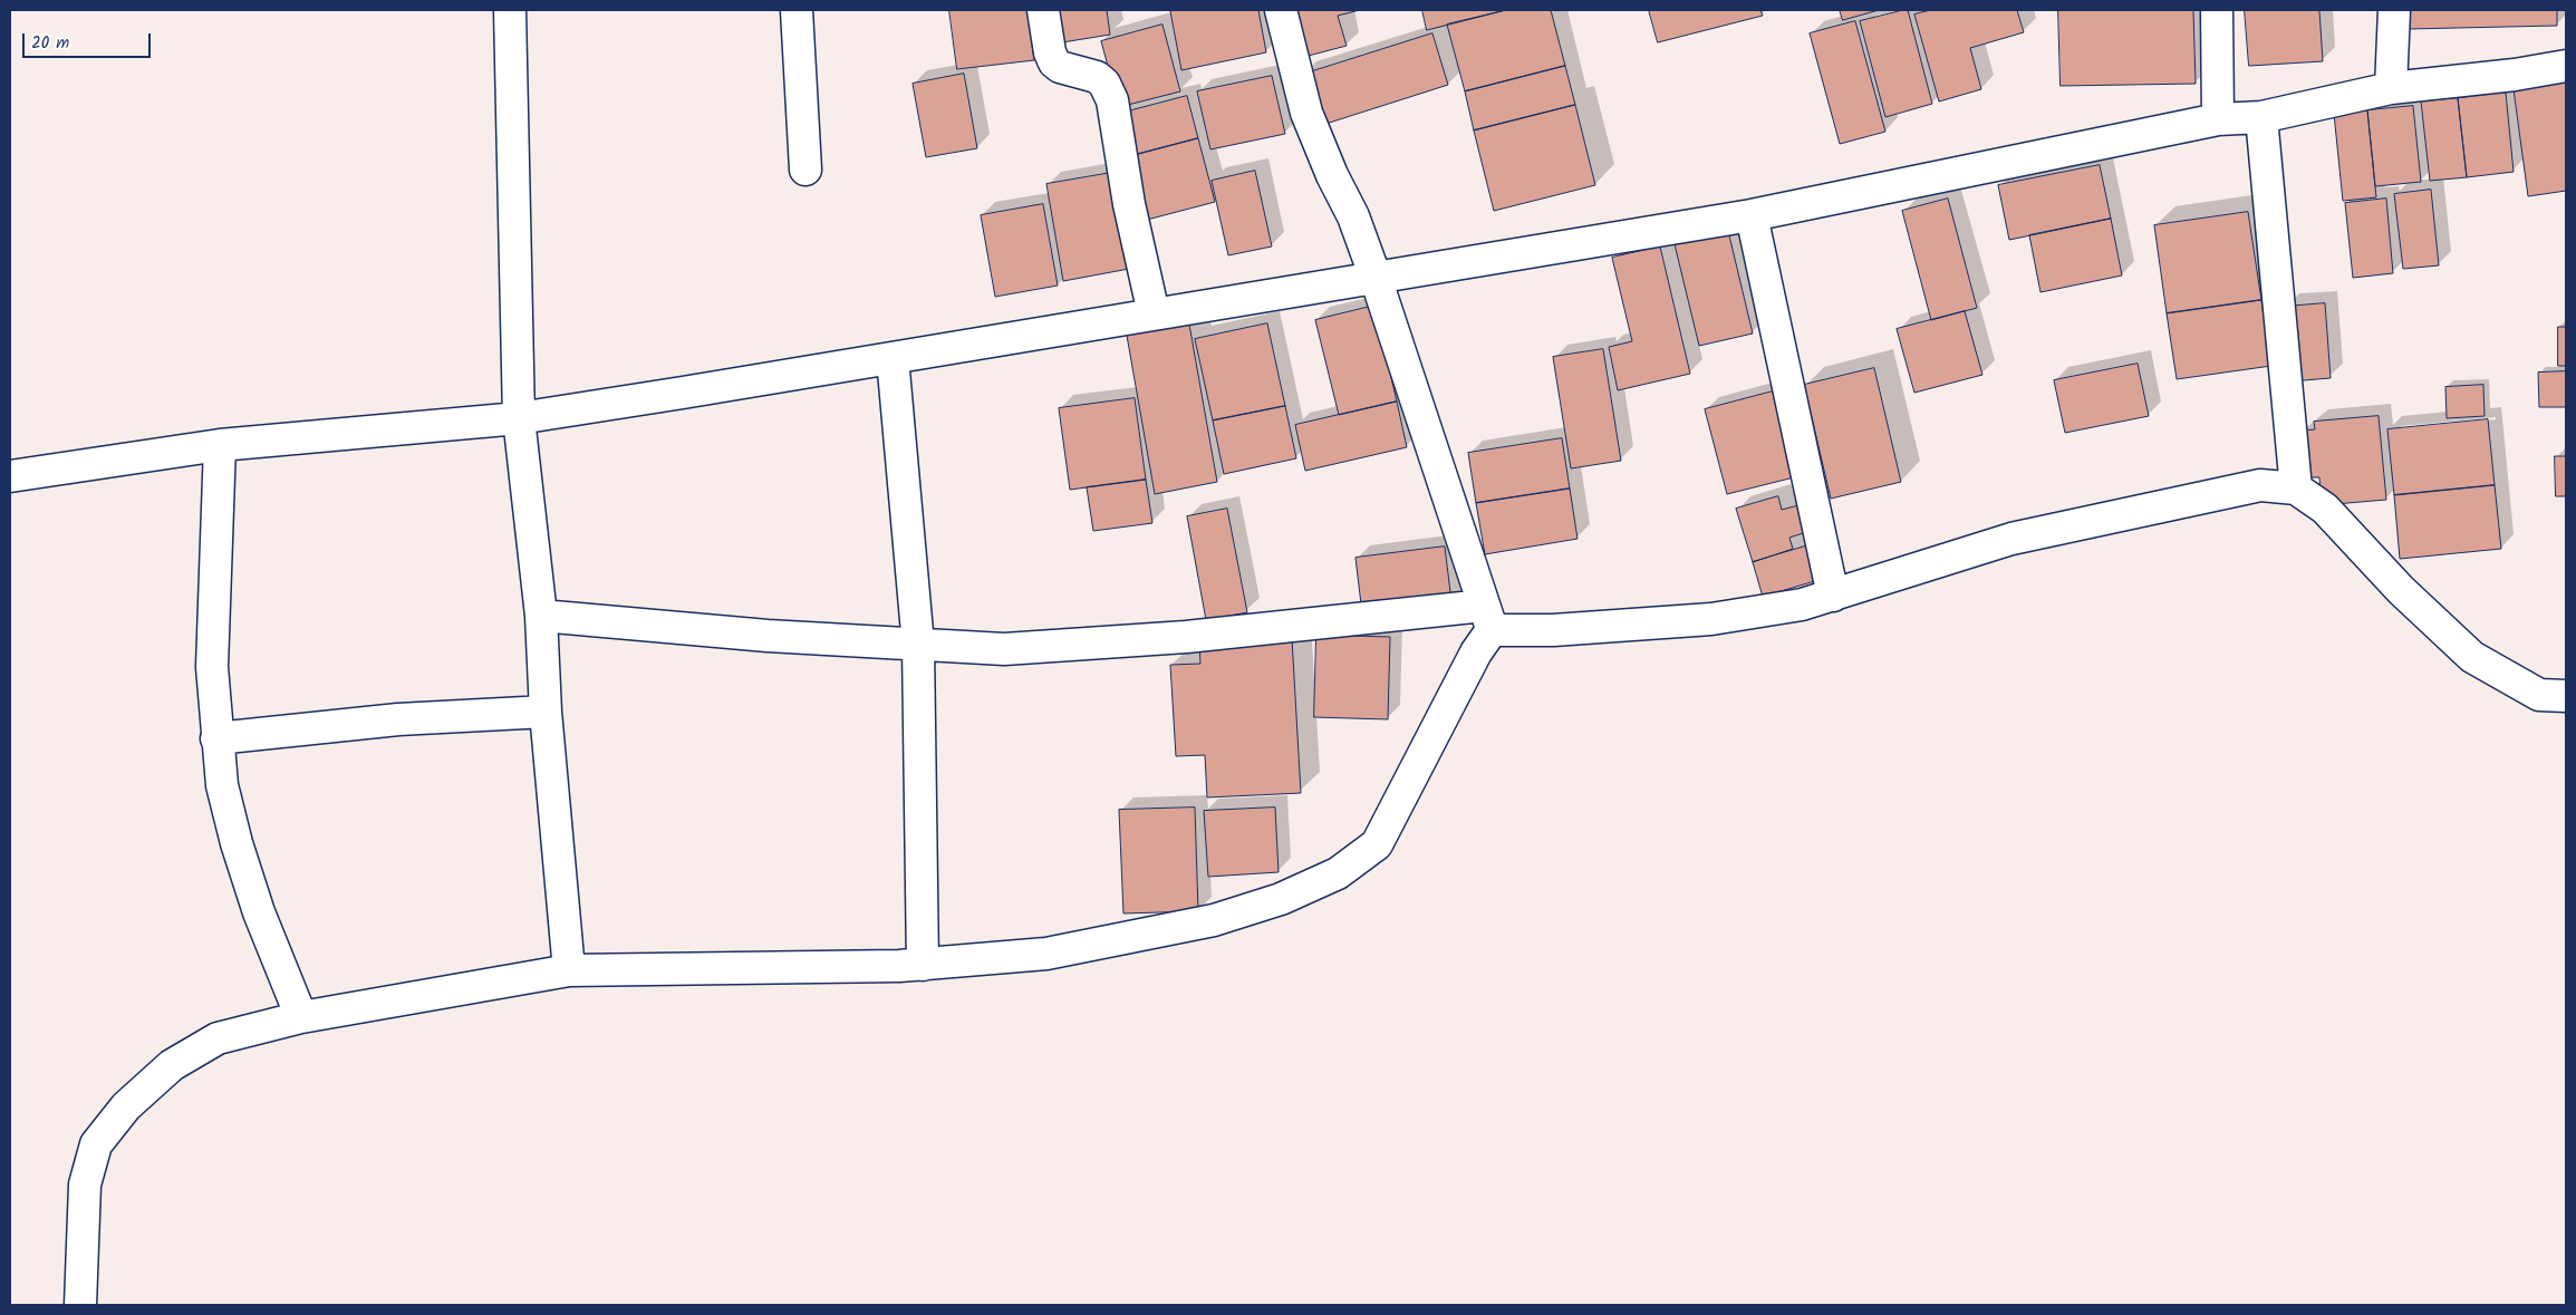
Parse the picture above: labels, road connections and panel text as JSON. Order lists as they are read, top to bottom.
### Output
{
  "scale_bar": "20 m"
}
